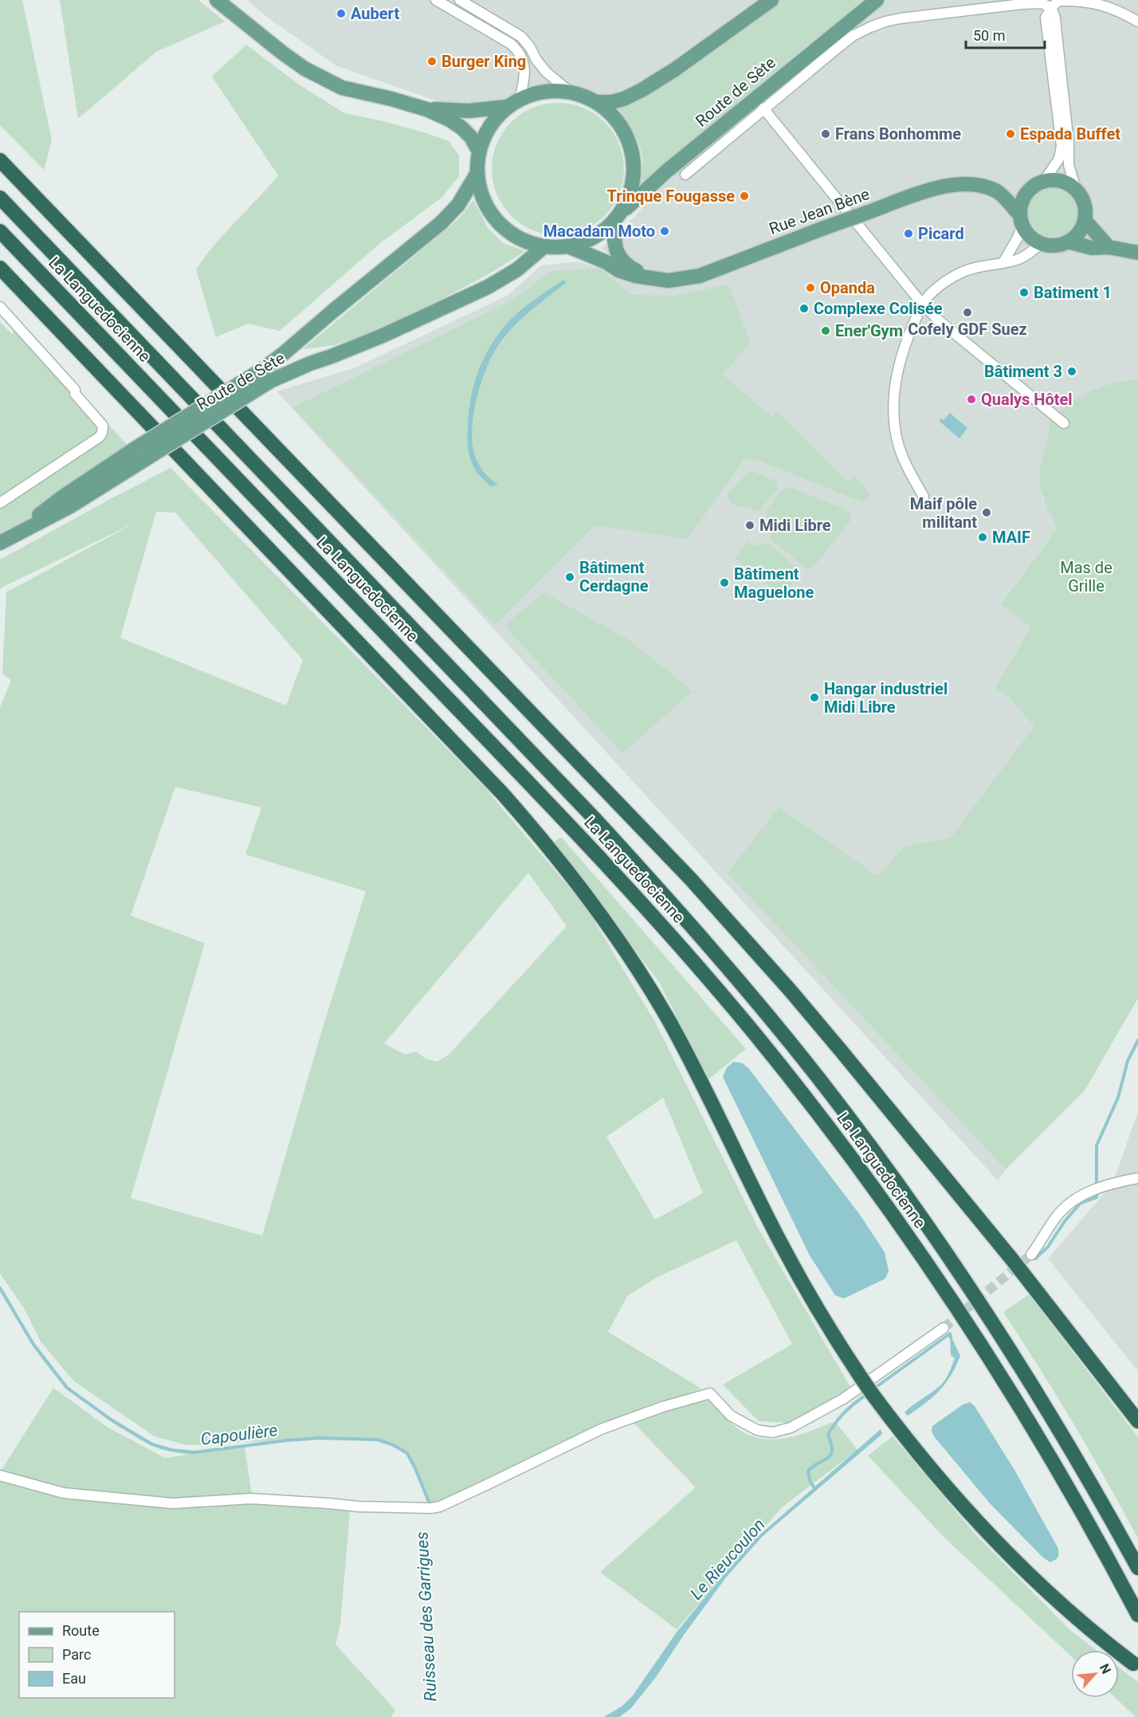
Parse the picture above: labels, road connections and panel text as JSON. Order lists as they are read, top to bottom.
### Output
{
  "streets": {
    "highway": ["La Languedocienne"],
    "main road": ["Route de Sète", "Rue Jean Bène"]
  },
  "crossings": [
    ["Route de Sète", "Rue Jean Bène"]
  ],
  "water": ["Capoulière", "Le Rieucoulon", "Ruisseau des Garrigues"],
  "parks": ["Mas de Grille"],
  "places": [
    "Aubert",
    "Burger King",
    "Frans Bonhomme",
    "Espada Buffet",
    "Trinque Fougasse",
    "Macadam Moto",
    "Picard",
    "Opanda",
    "Batiment 1",
    "Complexe Colisée",
    "Cofely GDF Suez",
    "Ener'Gym",
    "Bâtiment 3",
    "Qualys Hôtel",
    "Maif pôle militant",
    "Midi Libre",
    "MAIF",
    "Bâtiment Cerdagne",
    "Bâtiment Maguelone",
    "Hangar industriel Midi Libre"
  ],
  "legend": ["Route", "Parc", "Eau"],
  "scale_bar": "50 m",
  "north": "top right"
}
